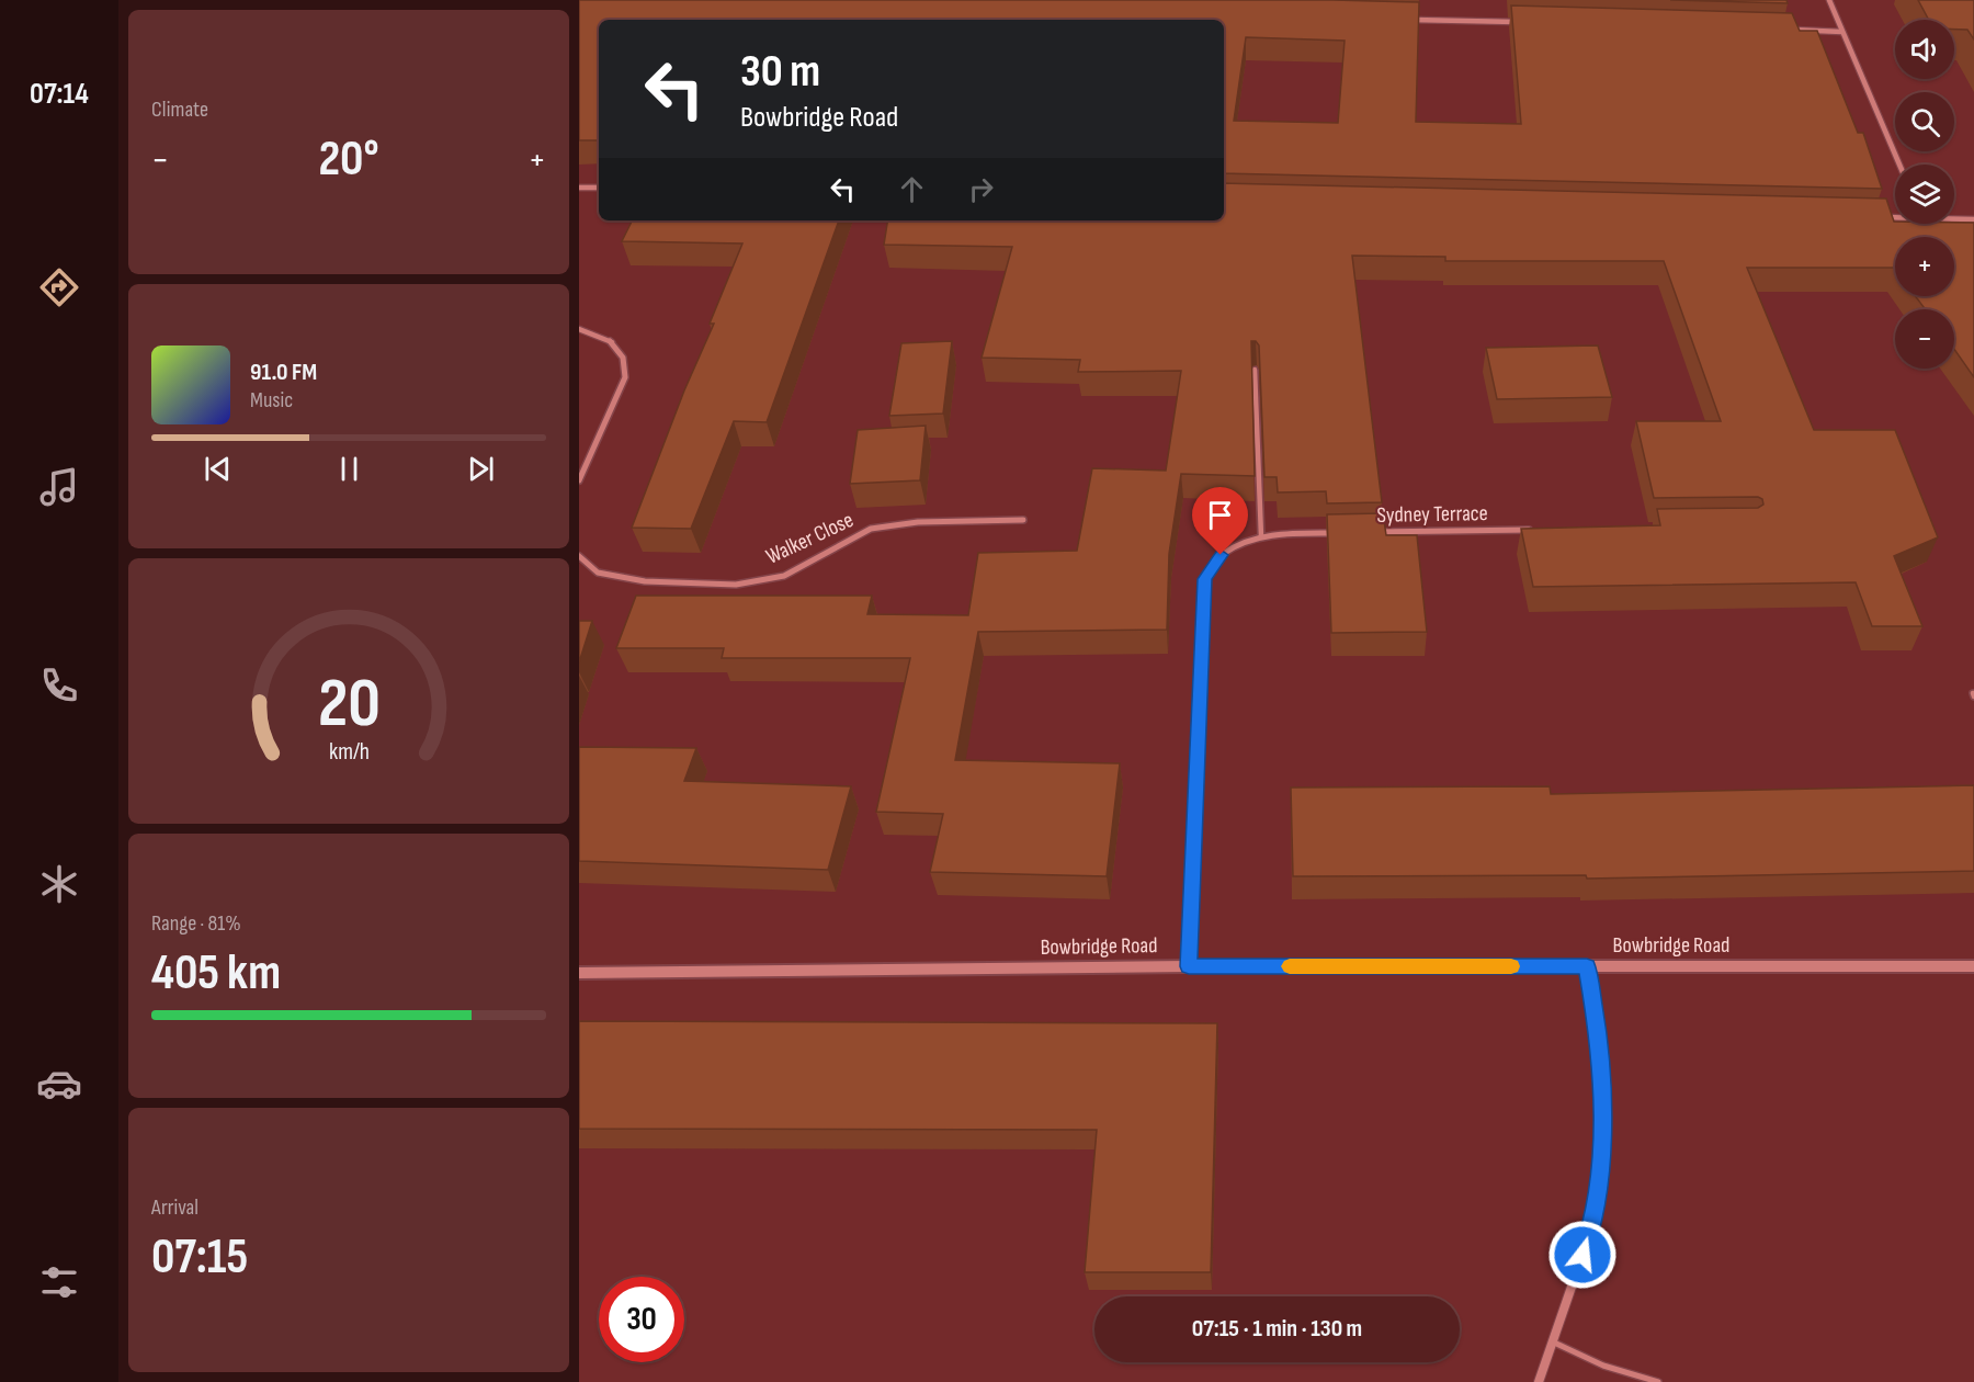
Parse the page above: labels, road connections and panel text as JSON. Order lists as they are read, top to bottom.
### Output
{
  "streets": {
    "street": ["Sydney Terrace", "Walker Close", "Bowbridge Road"]
  },
  "crossings": [
    ["Sydney Terrace", "Bowbridge Road"]
  ],
  "page": {
    "tabs": "07:14",
    "tile": [
      "Climate",
      ["Range · 81%", "405 km"],
      ["Arrival", "07:15"]
    ],
    "map_buttons": ["+", "−"],
    "turn": ["30 m", "Bowbridge Road"],
    "heat": ["−", "20°", "+"],
    "song": ["91.0 FM", "Music"],
    "limit": "30",
    "trip": "07:15 · 1 min · 130 m",
    "gauge": ["20", "km/h"]
  }
}
